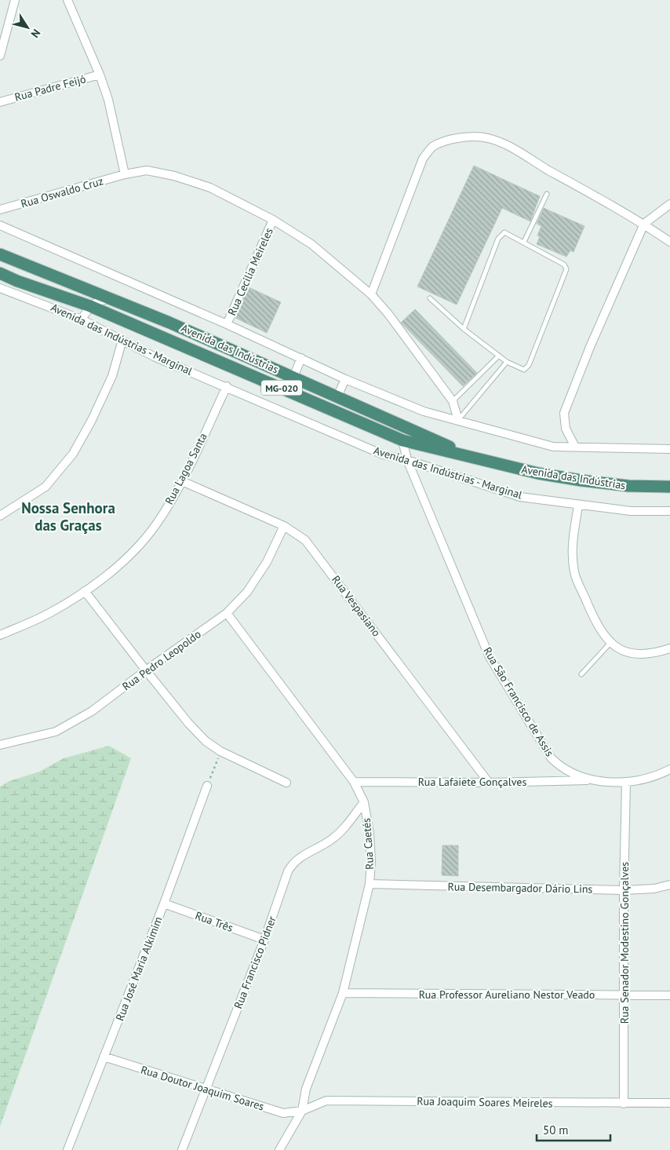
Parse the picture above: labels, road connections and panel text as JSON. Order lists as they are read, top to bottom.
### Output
{
  "streets": {
    "highway": ["Avenida das Indústrias", "MG-020"],
    "street": [
      "Rua Padre Feijó",
      "Rua Oswaldo Cruz",
      "Rua Cecilia Meireles",
      "Avenida das Indústrias - Marginal",
      "Rua Lagoa Santa",
      "Rua Vespasiano",
      "Rua Pedro Leopoldo",
      "Rua São Francisco de Assis",
      "Rua Lafaiete Gonçalves",
      "Rua Caetés",
      "Rua Desembargador Dário Lins",
      "Rua Três",
      "Rua Senador Modestino Gonçalves",
      "Rua Francisco Pidner",
      "Rua José Maria Alkimim",
      "Rua Professor Aureliano Nestor Veado",
      "Rua Doutor Joaquim Soares",
      "Rua Joaquim Soares Meireles"
    ]
  },
  "crossings": [
    ["Rua Oswaldo Cruz", "Rua Cecilia Meireles"],
    ["Avenida das Indústrias - Marginal", "Rua Lagoa Santa"],
    ["Avenida das Indústrias - Marginal", "Rua São Francisco de Assis"],
    ["Avenida das Indústrias", "Rua São Francisco de Assis"],
    ["Rua Lagoa Santa", "Rua Vespasiano"],
    ["Rua Vespasiano", "Rua Pedro Leopoldo"],
    ["Rua Vespasiano", "Rua Lafaiete Gonçalves"],
    ["Rua Pedro Leopoldo", "Rua Caetés"],
    ["Rua São Francisco de Assis", "Rua Lafaiete Gonçalves"],
    ["Rua São Francisco de Assis", "Rua Senador Modestino Gonçalves"],
    ["Rua Lafaiete Gonçalves", "Rua Caetés"],
    ["Rua Caetés", "Rua Desembargador Dário Lins"],
    ["Rua Caetés", "Rua Francisco Pidner"],
    ["Rua Caetés", "Rua Professor Aureliano Nestor Veado"],
    ["Rua Caetés", "Rua Doutor Joaquim Soares"],
    ["Rua Caetés", "Rua Joaquim Soares Meireles"],
    ["Rua Desembargador Dário Lins", "Rua Senador Modestino Gonçalves"],
    ["Rua Três", "Rua Francisco Pidner"],
    ["Rua Três", "Rua José Maria Alkimim"],
    ["Rua Senador Modestino Gonçalves", "Rua Professor Aureliano Nestor Veado"],
    ["Rua Senador Modestino Gonçalves", "Rua Joaquim Soares Meireles"],
    ["Rua Francisco Pidner", "Rua Doutor Joaquim Soares"],
    ["Rua José Maria Alkimim", "Rua Doutor Joaquim Soares"],
    ["Rua Doutor Joaquim Soares", "Rua Joaquim Soares Meireles"]
  ],
  "districts": ["Nossa Senhora das Graças"],
  "scale_bar": "50 m",
  "north": "bottom right"
}
